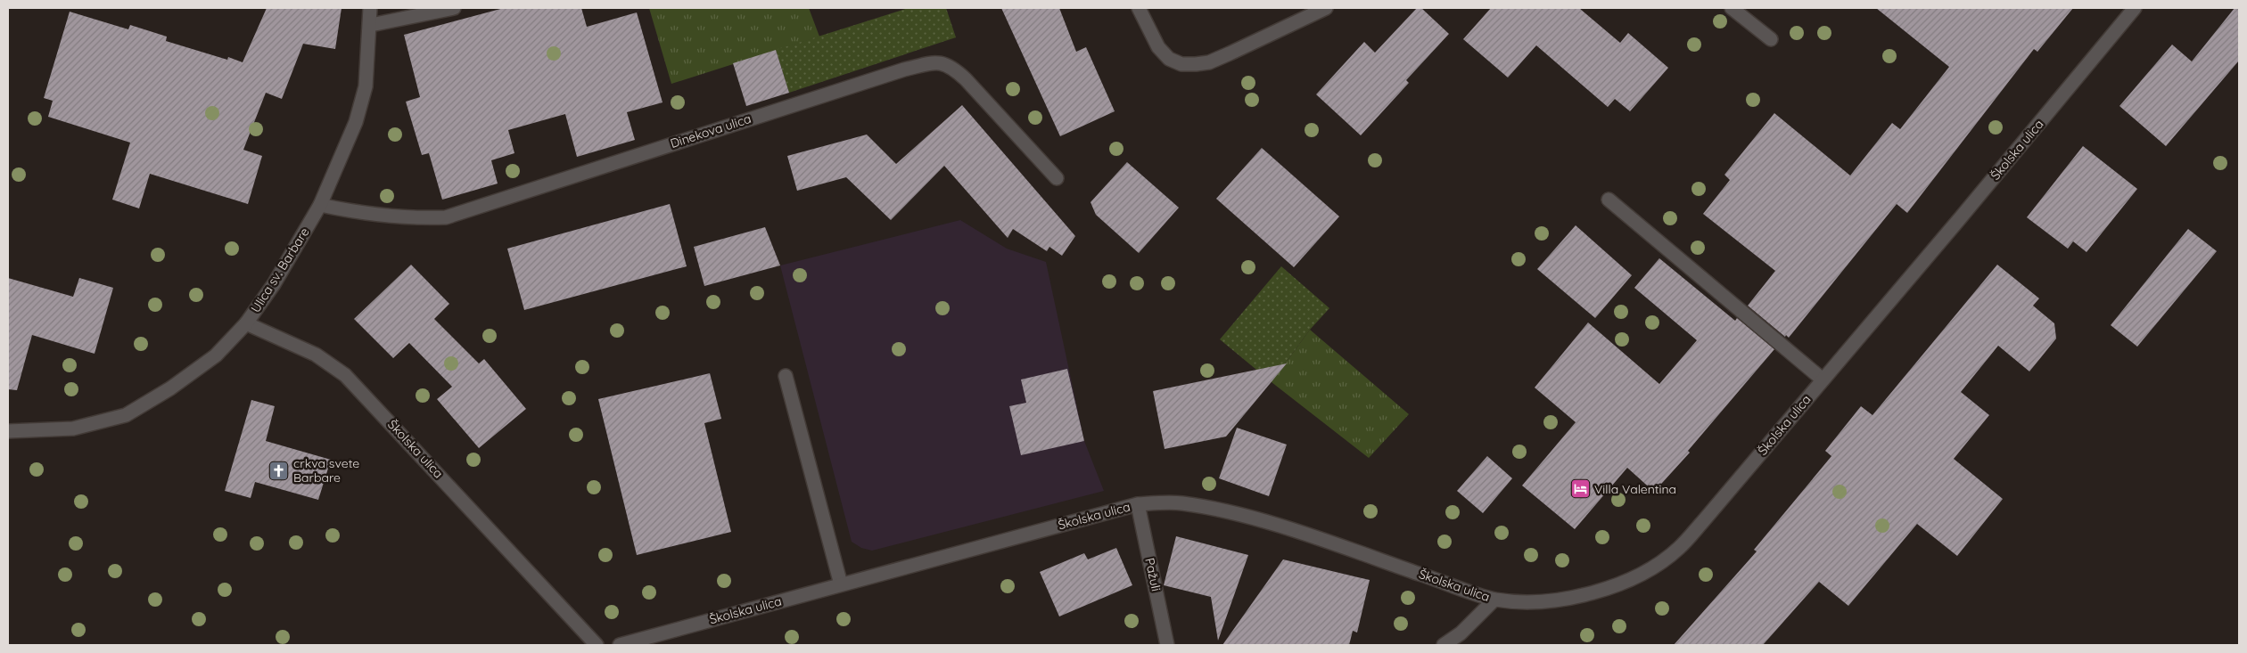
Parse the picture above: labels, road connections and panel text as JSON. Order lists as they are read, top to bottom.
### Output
{
  "streets": {
    "street": [
      "Dinekova ulica",
      "Školska ulica",
      "Ulica sv. Barbare",
      "Pažuli"
    ]
  },
  "crossings": [
    ["Dinekova ulica", "Ulica sv. Barbare"],
    ["Školska ulica", "Ulica sv. Barbare"],
    ["Školska ulica", "Pažuli"]
  ],
  "places": {
    "church": ["crkva svete Barbare"],
    "hotel": ["Villa Valentina"]
  }
}
